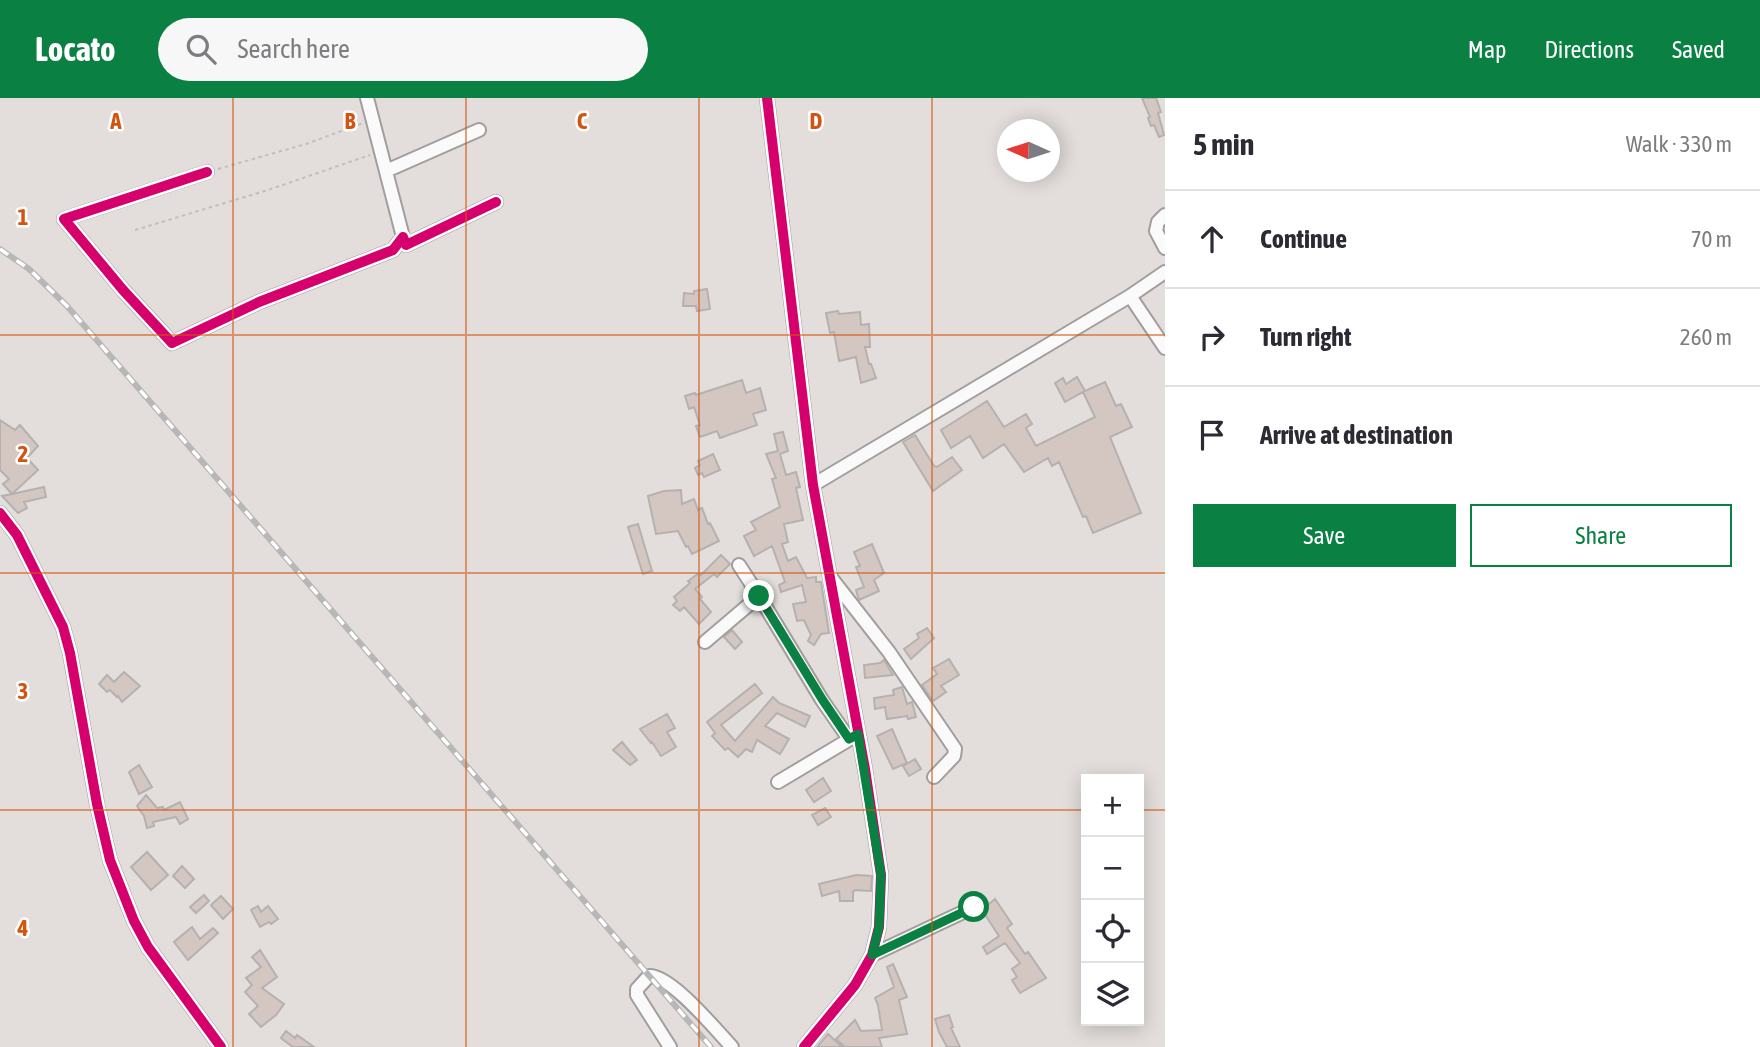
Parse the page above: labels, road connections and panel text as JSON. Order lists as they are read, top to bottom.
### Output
{
  "north": "left",
  "page": {
    "header": "Locato",
    "search": "Search here",
    "nav": ["Map", "Directions", "Saved"],
    "heading": ["5 min", "Walk · 330 m"],
    "list": [
      ["Continue", "70 m"],
      ["Turn right", "260 m"],
      "Arrive at destination"
    ],
    "buttons": ["Save", "Share"],
    "map_buttons": ["+", "−"]
  },
  "grid": {
    "columns": [
      "A",
      "B",
      "C",
      "D"
    ],
    "rows": [
      "1",
      "2",
      "3",
      "4"
    ]
  }
}
